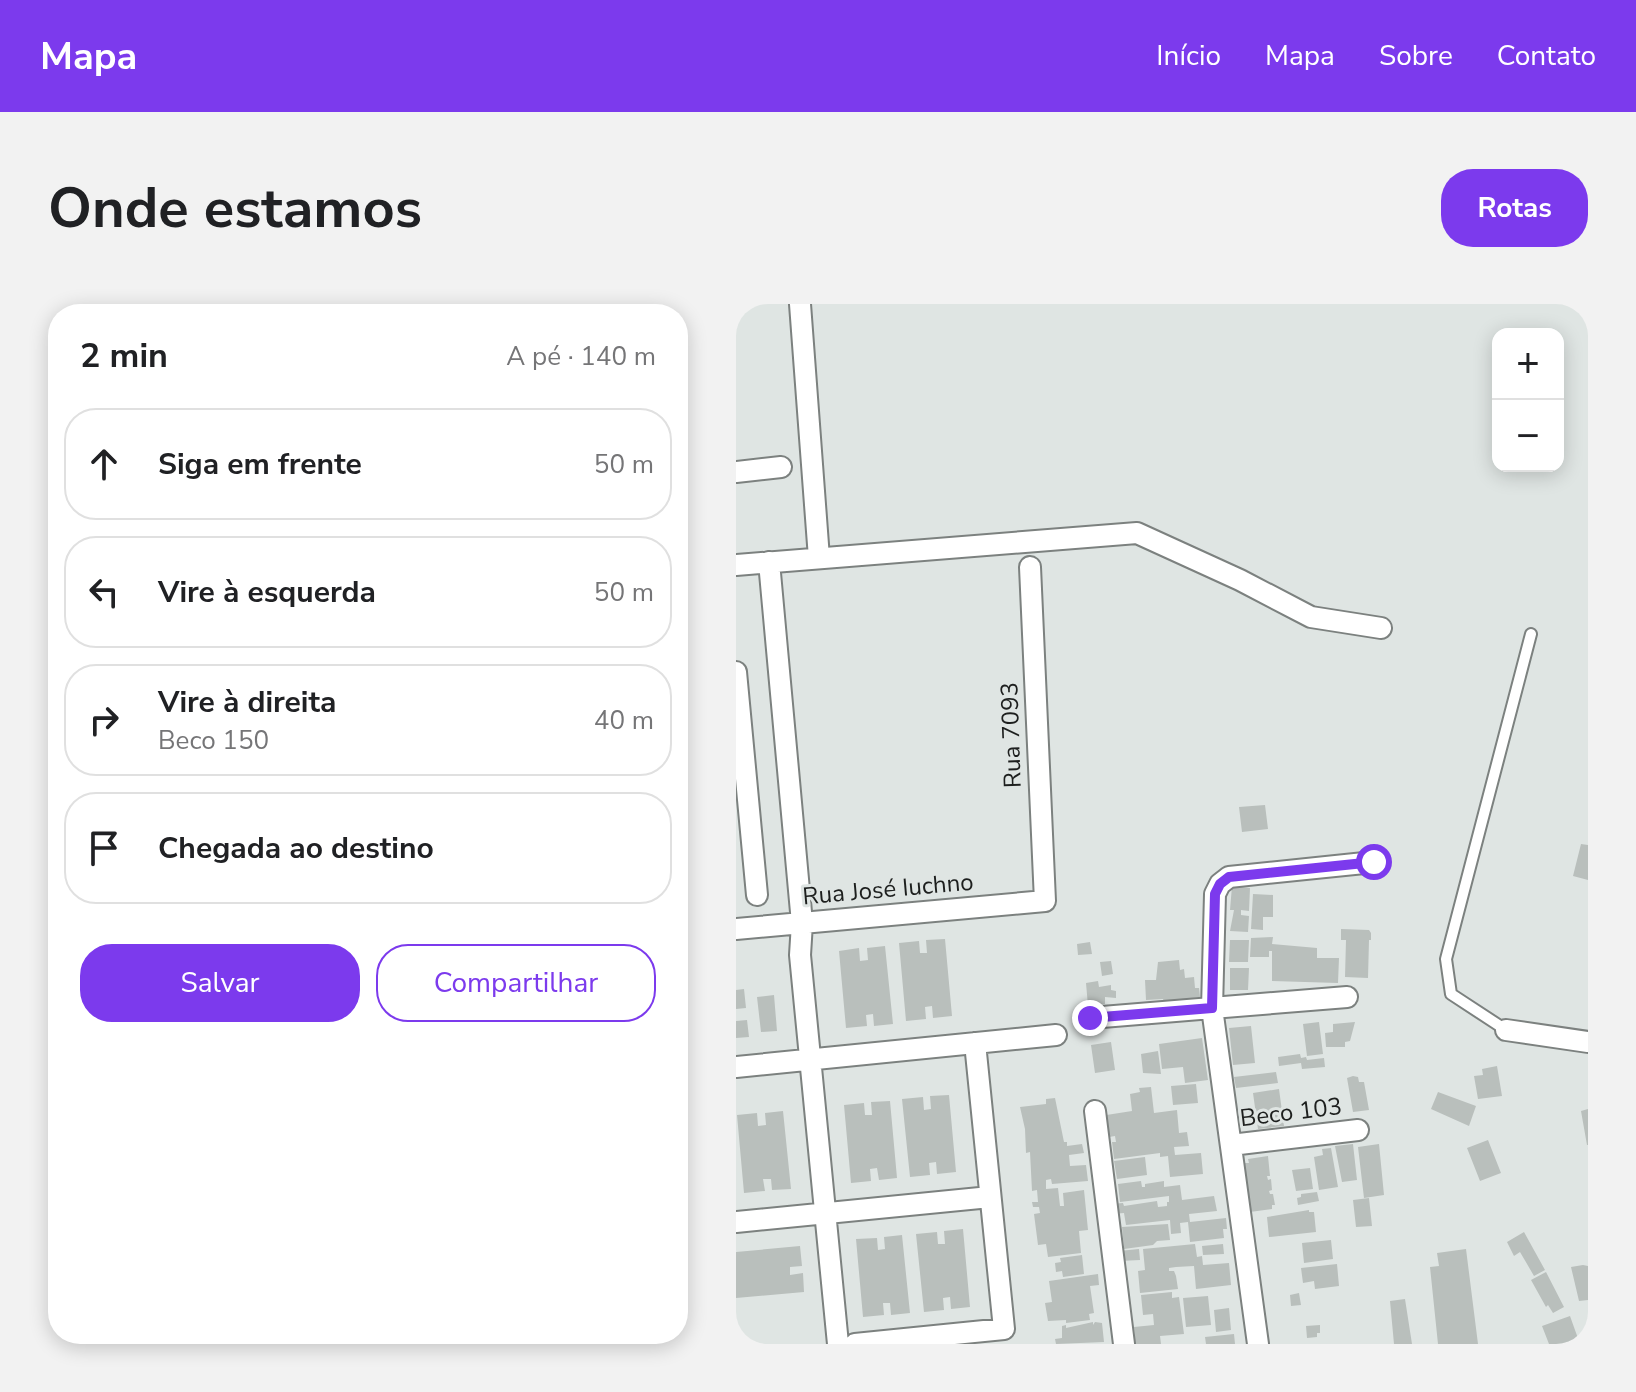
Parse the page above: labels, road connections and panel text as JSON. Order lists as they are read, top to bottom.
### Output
{
  "streets": {
    "street": ["Rua 7093", "Rua José Iuchno", "Beco 103"]
  },
  "crossings": [
    ["Rua 7093", "Rua José Iuchno"]
  ],
  "page": {
    "header": "Mapa",
    "nav": [
      "Início",
      "Mapa",
      "Sobre",
      "Contato"
    ],
    "buttons": [
      "Rotas",
      ["Salvar", "Compartilhar"]
    ],
    "title": "Onde estamos",
    "heading": ["2 min", "A pé · 140 m"],
    "map_buttons": ["+", "−"],
    "list": [
      ["Siga em frente", "50 m"],
      ["Vire à esquerda", "50 m"],
      ["Vire à direita", "Beco 150", "40 m"],
      "Chegada ao destino"
    ]
  }
}
